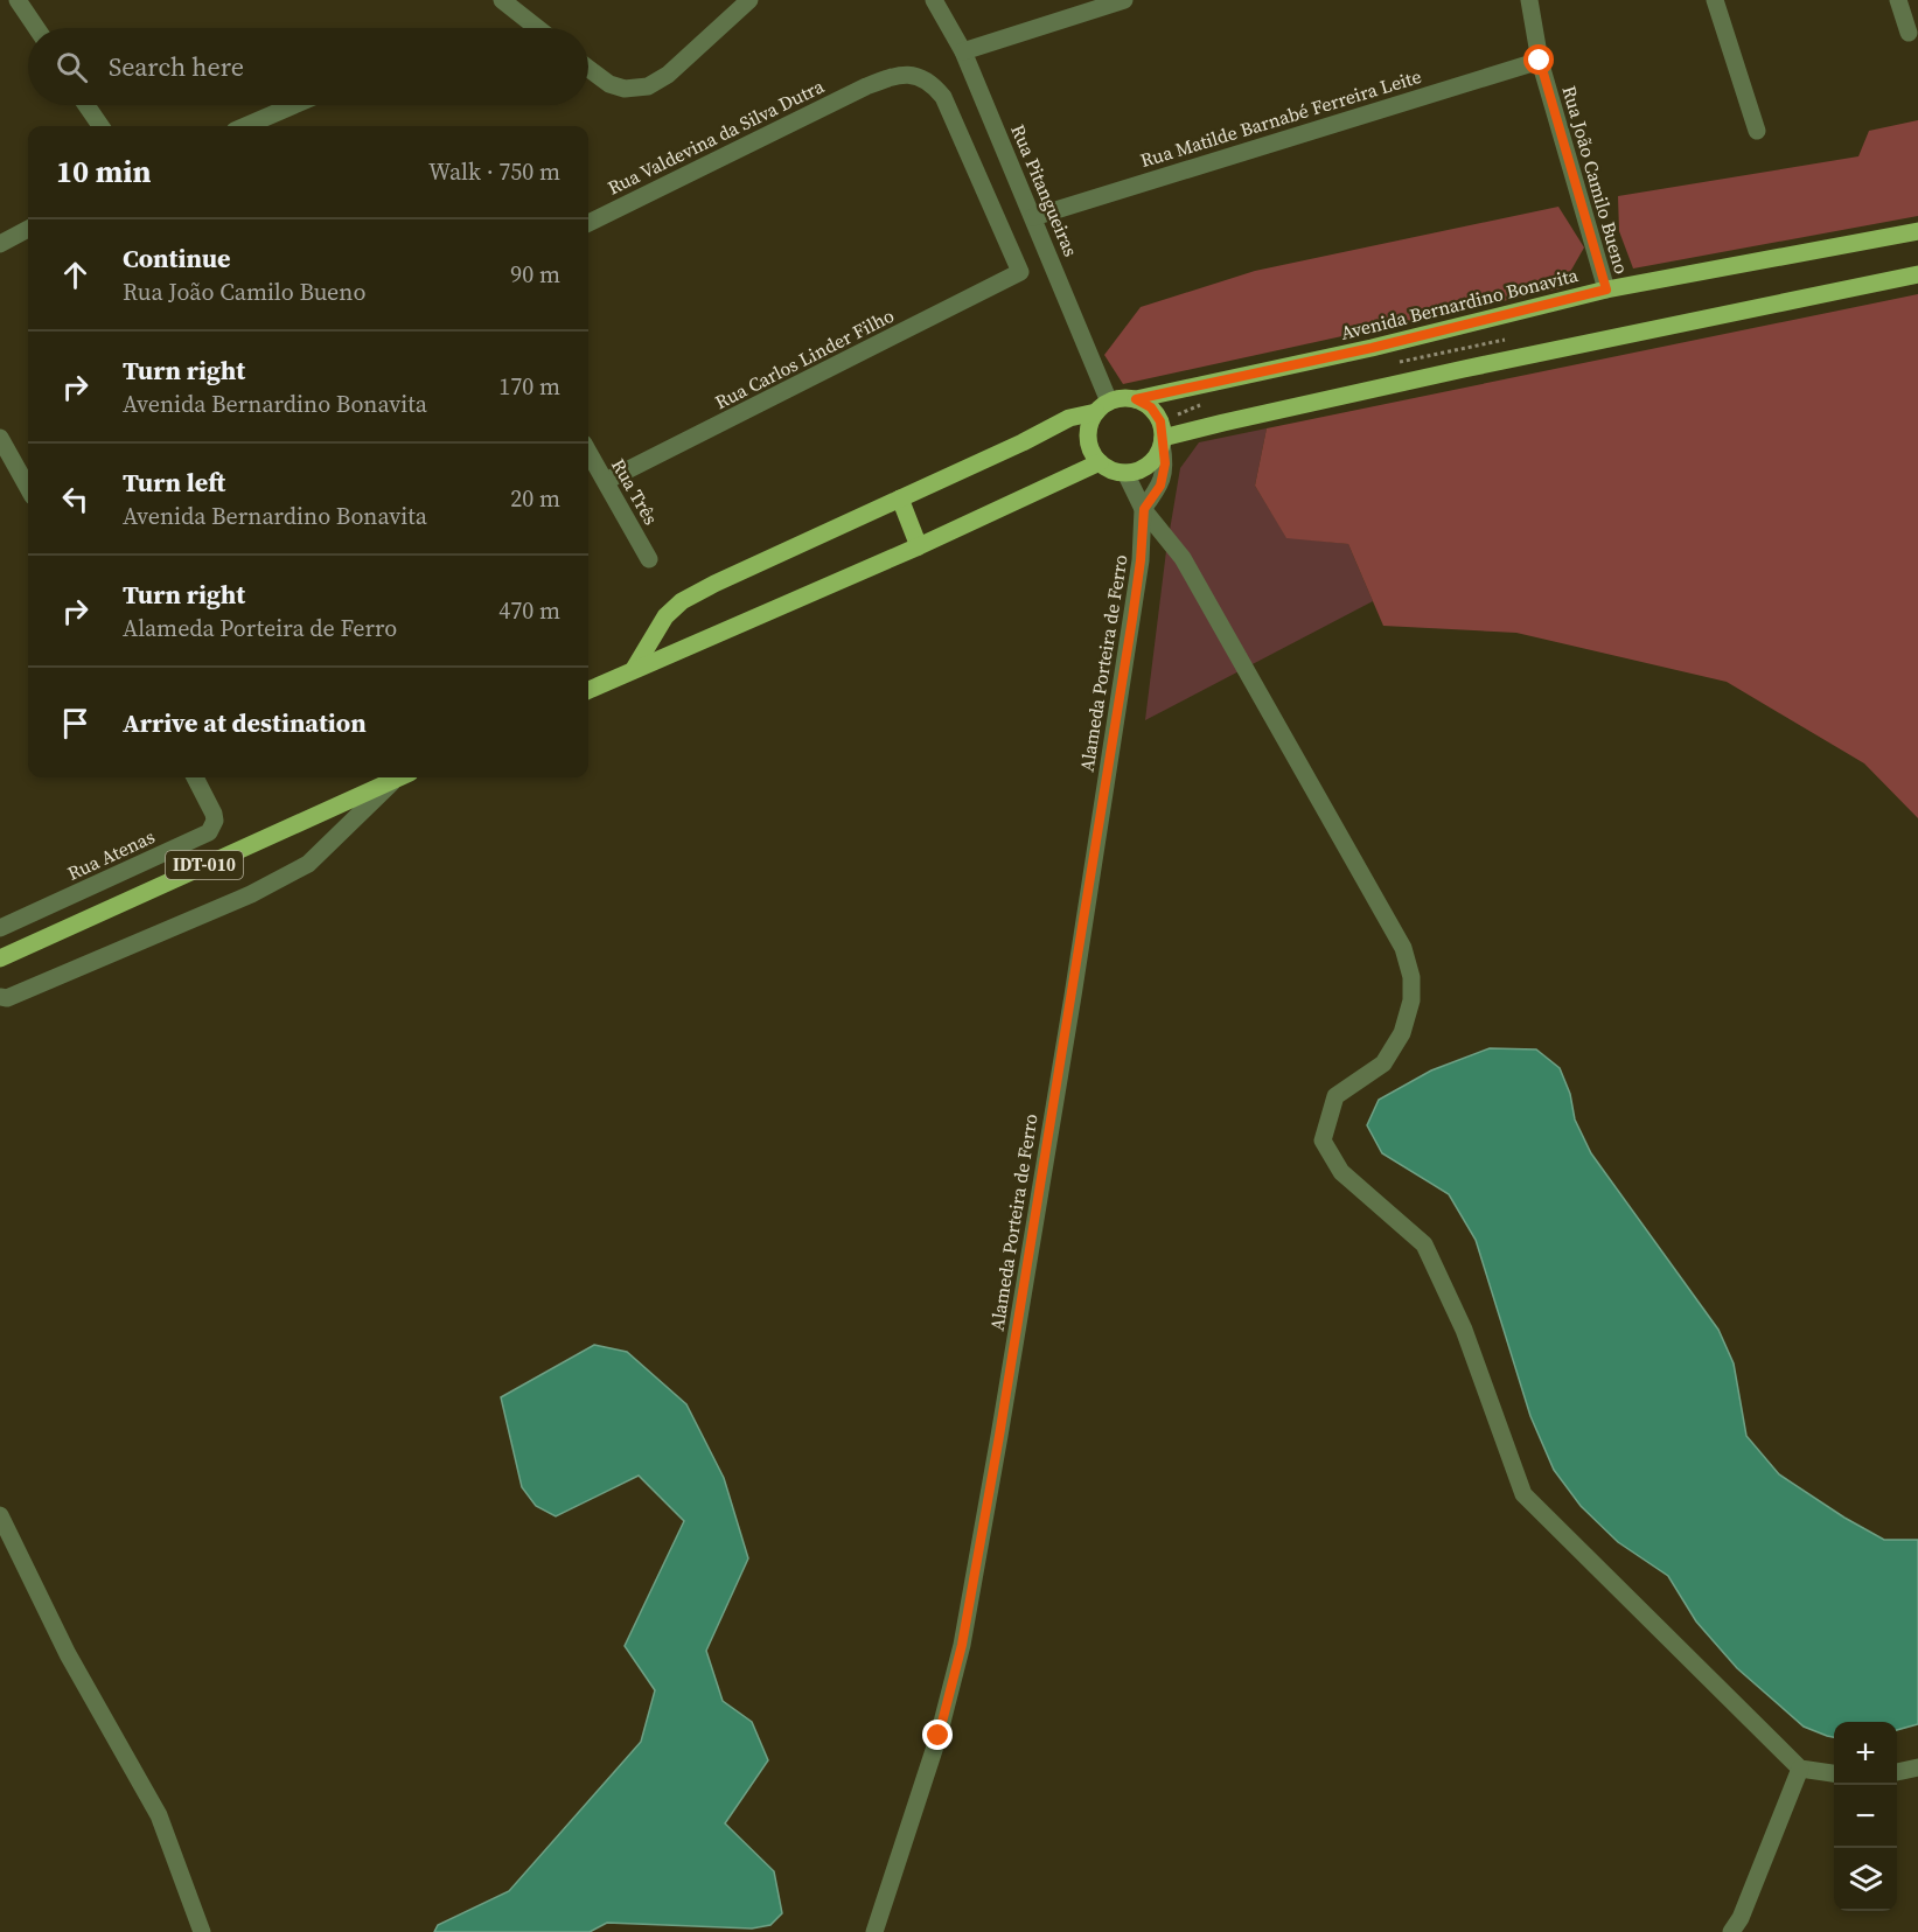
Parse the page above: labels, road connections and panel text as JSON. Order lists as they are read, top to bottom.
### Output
{
  "streets": {
    "main road": ["Avenida Bernardino Bonavita", "IDT-010"],
    "street": [
      "Rua Matilde Barnabé Ferreira Leite",
      "Rua Valdevina da Silva Dutra",
      "Rua João Camilo Bueno",
      "Rua Pitangueiras",
      "Rua Carlos Linder Filho",
      "Rua Três",
      "Alameda Porteira de Ferro",
      "Rua Atenas"
    ]
  },
  "crossings": [
    ["Rua Matilde Barnabé Ferreira Leite", "Rua João Camilo Bueno"],
    ["Rua Matilde Barnabé Ferreira Leite", "Rua Pitangueiras"],
    ["Rua Valdevina da Silva Dutra", "Rua Carlos Linder Filho"],
    ["Rua João Camilo Bueno", "Avenida Bernardino Bonavita"],
    ["Rua Pitangueiras", "Avenida Bernardino Bonavita"],
    ["Rua Pitangueiras", "Alameda Porteira de Ferro"],
    ["Avenida Bernardino Bonavita", "Alameda Porteira de Ferro"],
    ["Rua Carlos Linder Filho", "Rua Três"]
  ],
  "page": {
    "search": "Search here",
    "heading": ["10 min", "Walk · 750 m"],
    "list": [
      ["Continue", "Rua João Camilo Bueno", "90 m"],
      ["Turn right", "Avenida Bernardino Bonavita", "170 m"],
      ["Turn left", "Avenida Bernardino Bonavita", "20 m"],
      ["Turn right", "Alameda Porteira de Ferro", "470 m"],
      "Arrive at destination"
    ],
    "map_buttons": ["+", "−"]
  }
}
